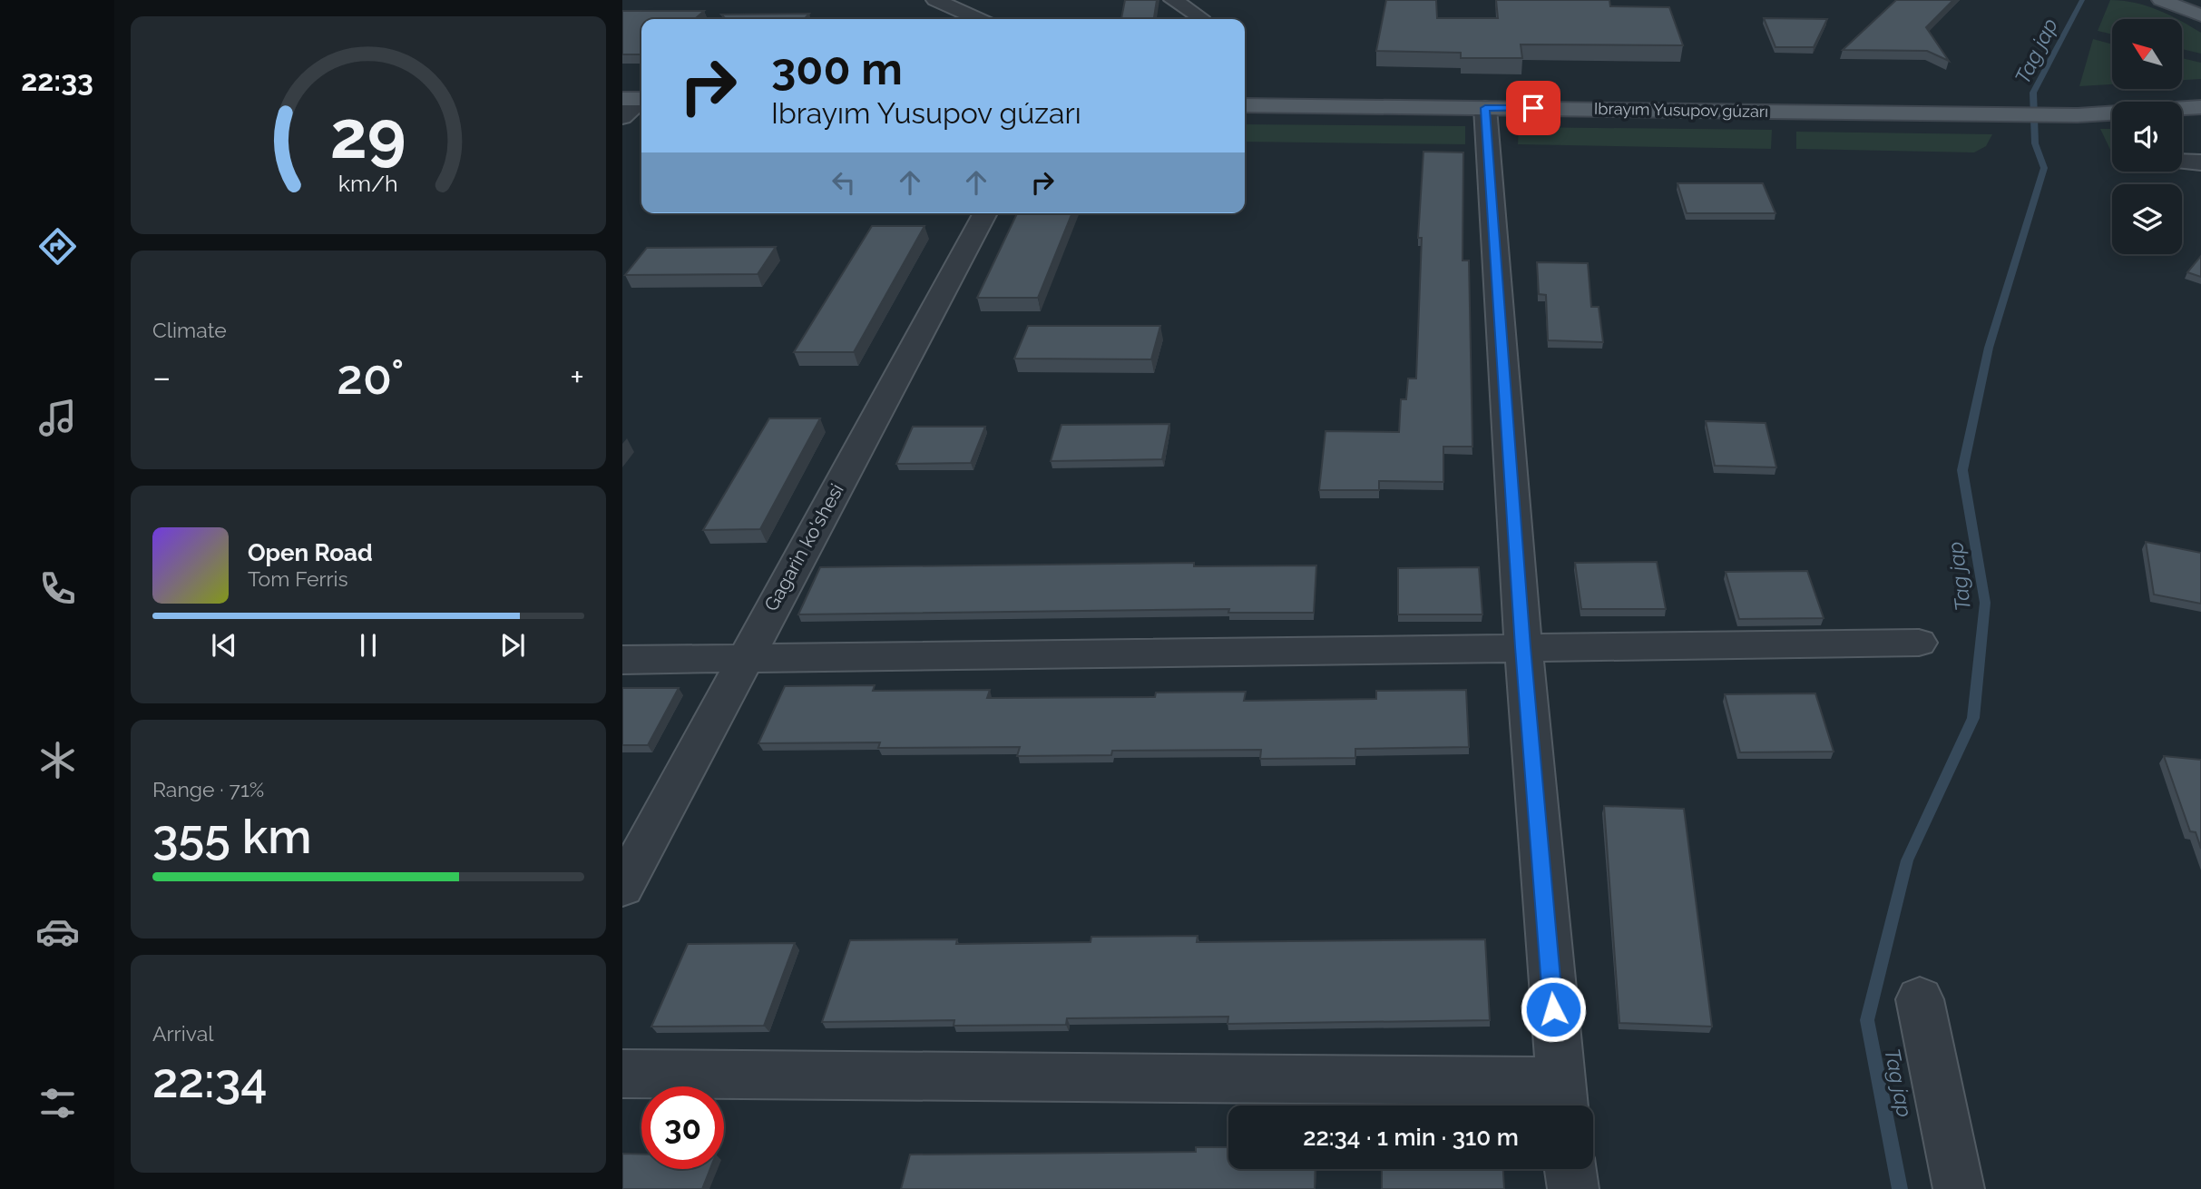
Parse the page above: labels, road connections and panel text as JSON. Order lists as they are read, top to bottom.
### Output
{
  "streets": {
    "main road": ["Ibrayım Yusupov gúzarı"],
    "street": ["Gagarin ko'shesi"]
  },
  "water": ["Tag jap"],
  "north": "top left",
  "page": {
    "tabs": "22:33",
    "turn": ["300 m", "Ibrayım Yusupov gúzarı"],
    "tile": [
      "Climate",
      ["Range · 71%", "355 km"],
      ["Arrival", "22:34"]
    ],
    "heat": ["−", "20°", "+"],
    "song": ["Open Road", "Tom Ferris"],
    "limit": "30",
    "trip": "22:34 · 1 min · 310 m",
    "gauge": ["29", "km/h"]
  }
}
